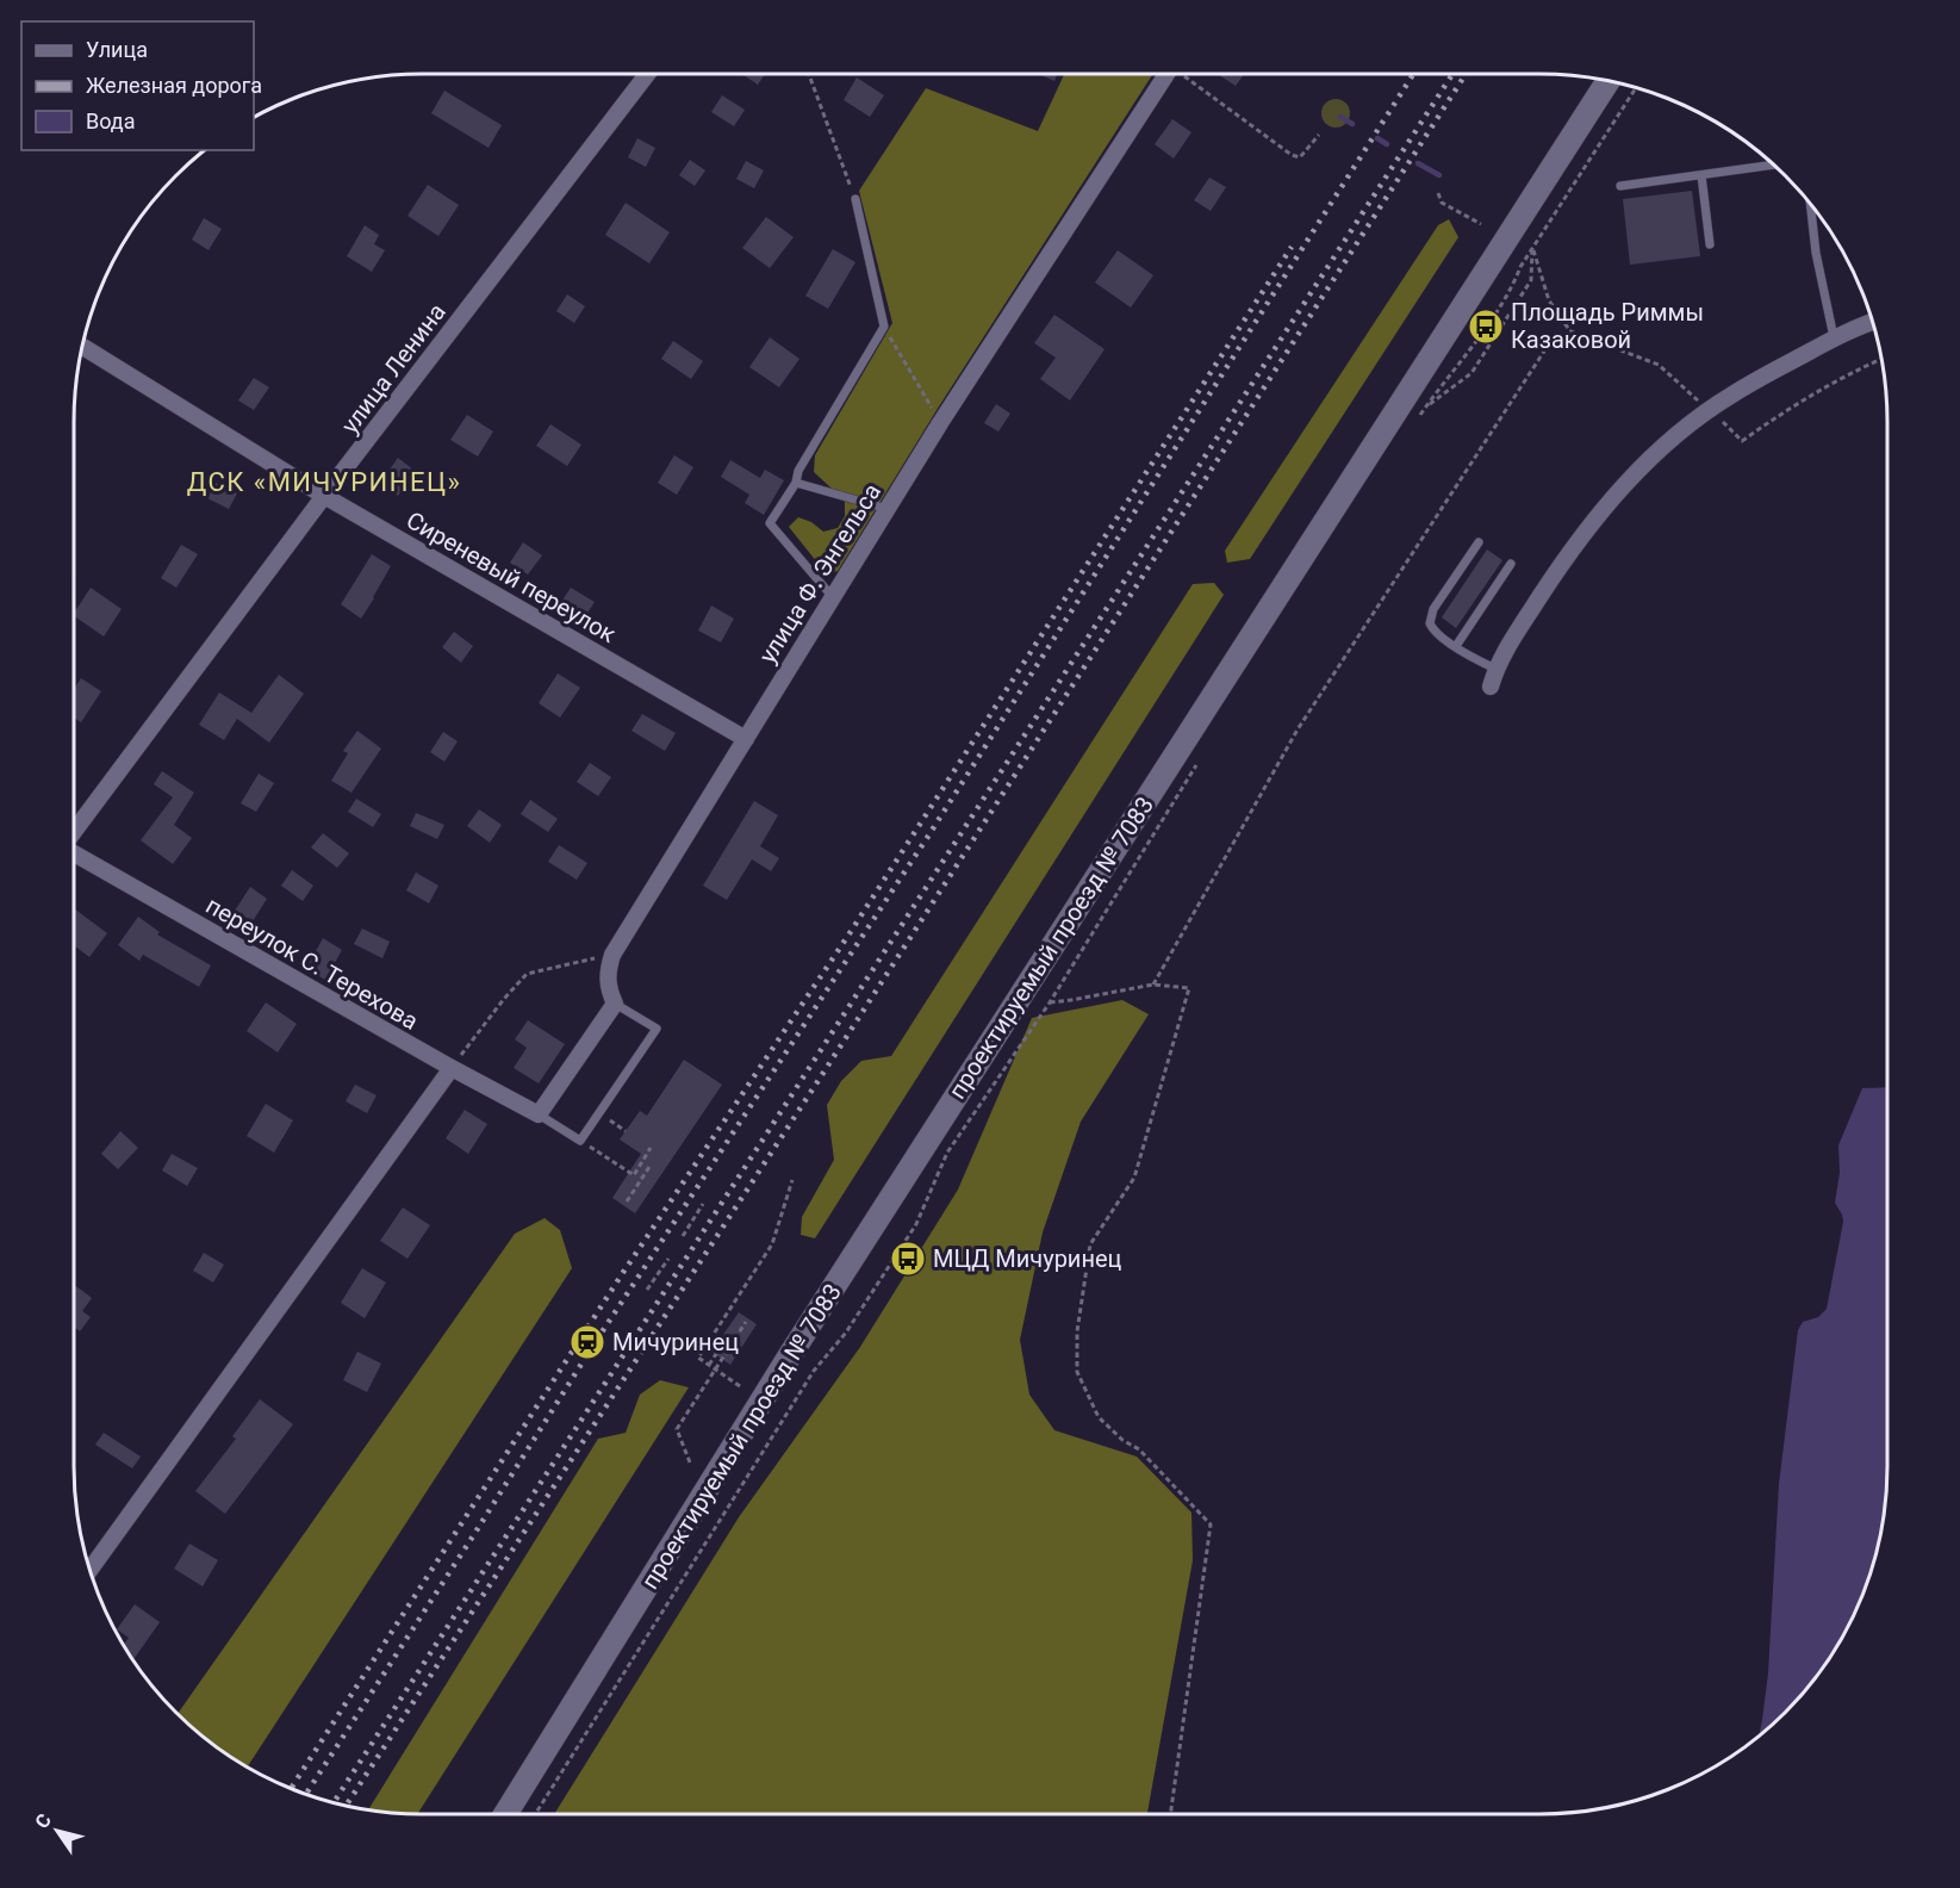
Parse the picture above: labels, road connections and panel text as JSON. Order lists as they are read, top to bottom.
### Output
{
  "streets": {
    "main road": ["проектируемый проезд № 7083"],
    "street": [
      "улица Ленина",
      "улица Ф. Энгельса",
      "Сиреневый переулок",
      "переулок С. Терехова"
    ]
  },
  "crossings": [
    ["улица Ленина", "Сиреневый переулок"],
    ["улица Ф. Энгельса", "Сиреневый переулок"]
  ],
  "districts": ["ДСК «МИЧУРИНЕЦ»"],
  "places": {
    "bus stop": ["Площадь Риммы Казаковой", "МЦД Мичуринец"],
    "station": ["Мичуринец"]
  },
  "legend": ["Улица", "Железная дорога", "Вода"],
  "north": "top left"
}
